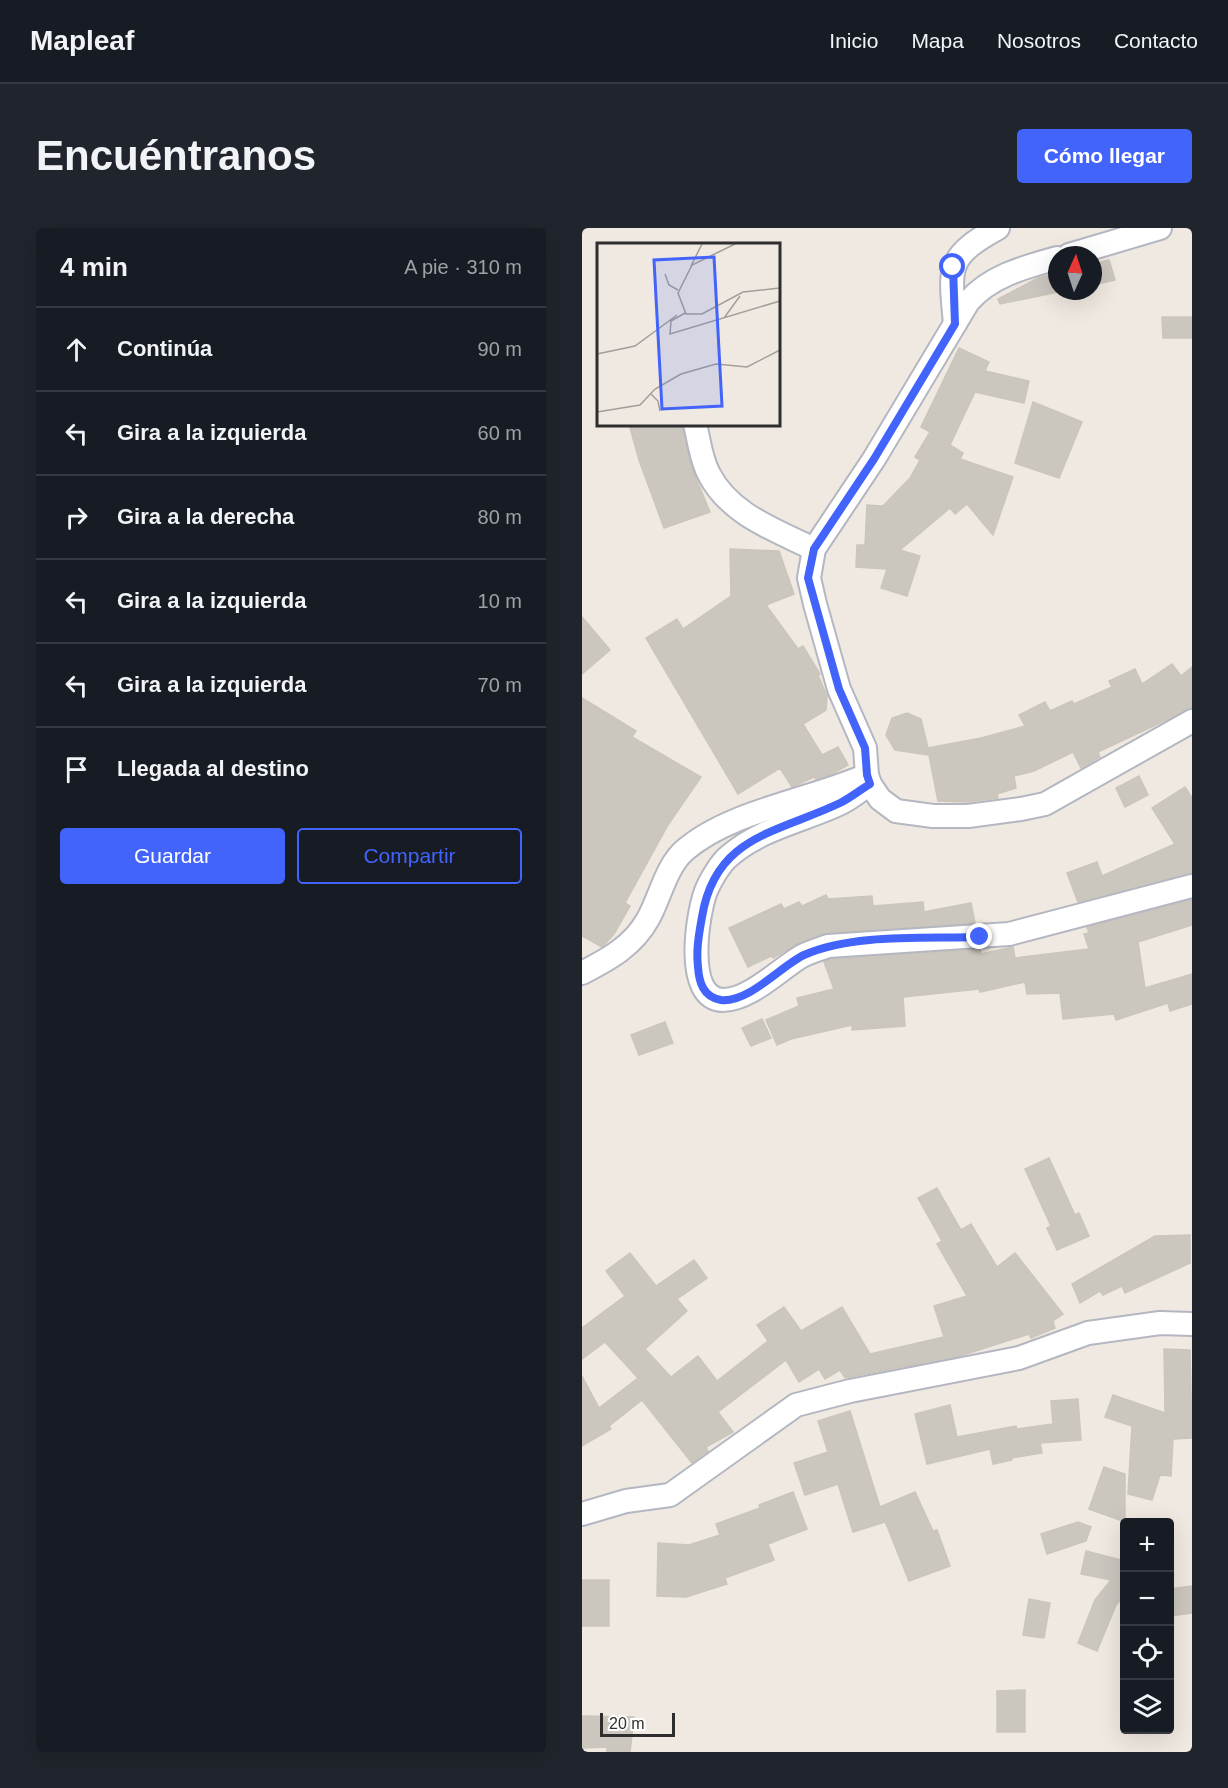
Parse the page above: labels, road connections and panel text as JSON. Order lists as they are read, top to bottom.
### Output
{
  "scale_bar": "20 m",
  "north": "top",
  "page": {
    "header": "Mapleaf",
    "nav": [
      "Inicio",
      "Mapa",
      "Nosotros",
      "Contacto"
    ],
    "buttons": [
      "Cómo llegar",
      ["Guardar", "Compartir"]
    ],
    "title": "Encuéntranos",
    "heading": ["4 min", "A pie · 310 m"],
    "list": [
      ["Continúa", "90 m"],
      ["Gira a la izquierda", "60 m"],
      ["Gira a la derecha", "80 m"],
      ["Gira a la izquierda", "10 m"],
      ["Gira a la izquierda", "70 m"],
      "Llegada al destino"
    ],
    "map_buttons": ["+", "−"],
    "scale": "20 m"
  }
}
